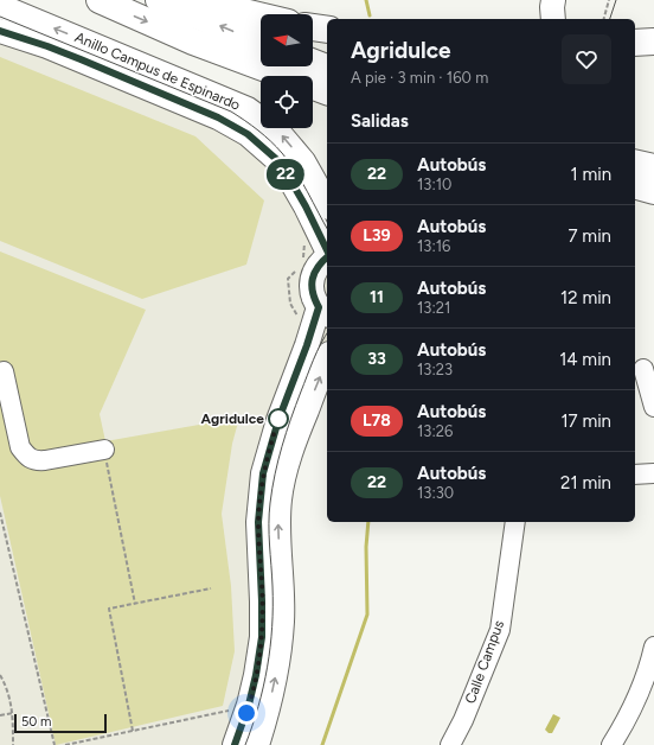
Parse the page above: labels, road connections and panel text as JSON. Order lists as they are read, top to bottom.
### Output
{
  "streets": {
    "main road": ["Anillo Campus de Espinardo"],
    "street": ["Calle Campus"]
  },
  "places": ["Agridulce"],
  "lines": ["bus line 22"],
  "scale_bar": "50 m",
  "north": "left",
  "page": {
    "on_map": "22",
    "heading": [
      ["Agridulce", "A pie · 3 min · 160 m"],
      "Salidas"
    ],
    "list": [
      {
        "mark": "22",
        "name": "Autobús",
        "note": "13:10",
        "value": "1 min"
      },
      {
        "mark": "L39",
        "name": "Autobús",
        "note": "13:16",
        "value": "7 min"
      },
      {
        "mark": "11",
        "name": "Autobús",
        "note": "13:21",
        "value": "12 min"
      },
      {
        "mark": "33",
        "name": "Autobús",
        "note": "13:23",
        "value": "14 min"
      },
      {
        "mark": "L78",
        "name": "Autobús",
        "note": "13:26",
        "value": "17 min"
      },
      {
        "mark": "22",
        "name": "Autobús",
        "note": "13:30",
        "value": "21 min"
      }
    ],
    "scale": "50 m"
  }
}
